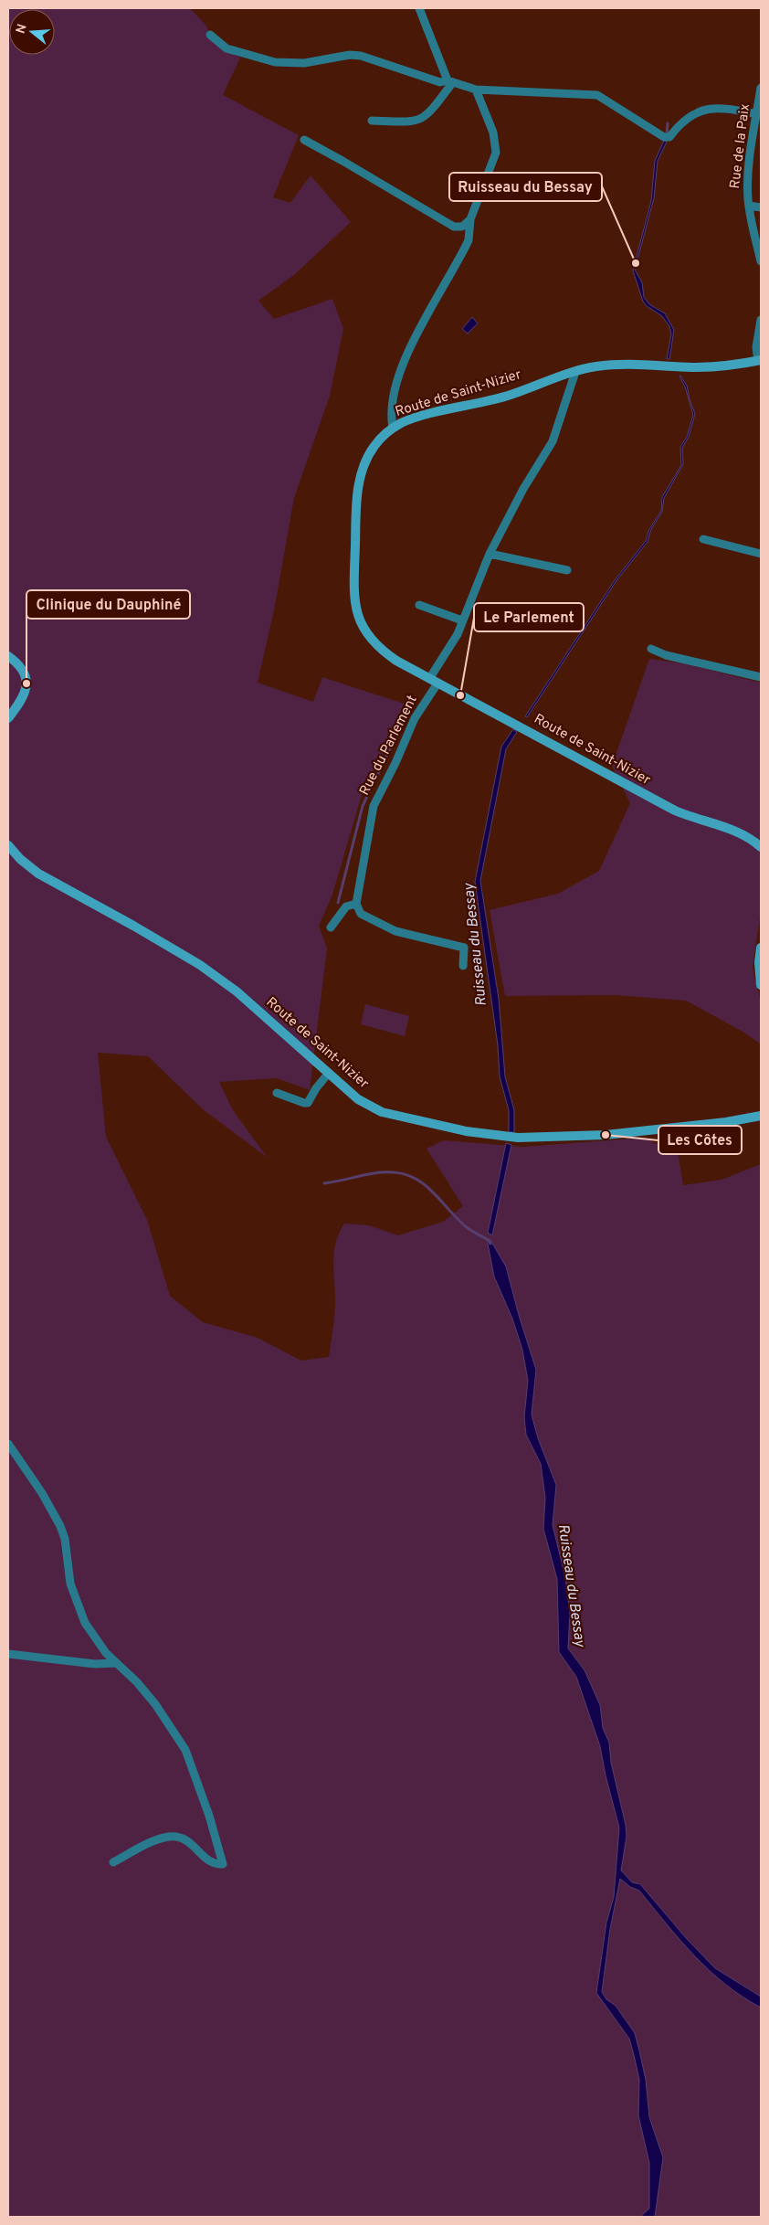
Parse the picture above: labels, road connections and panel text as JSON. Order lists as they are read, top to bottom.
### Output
{
  "streets": {
    "main road": ["Route de Saint-Nizier"],
    "street": ["Rue de la Paix", "Rue du Parlement"]
  },
  "crossings": [
    ["Route de Saint-Nizier", "Rue du Parlement"]
  ],
  "water": ["Ruisseau du Bessay"],
  "places": [
    "Ruisseau du Bessay",
    "Clinique du Dauphiné",
    "Le Parlement",
    "Les Côtes"
  ],
  "north": "left"
}
